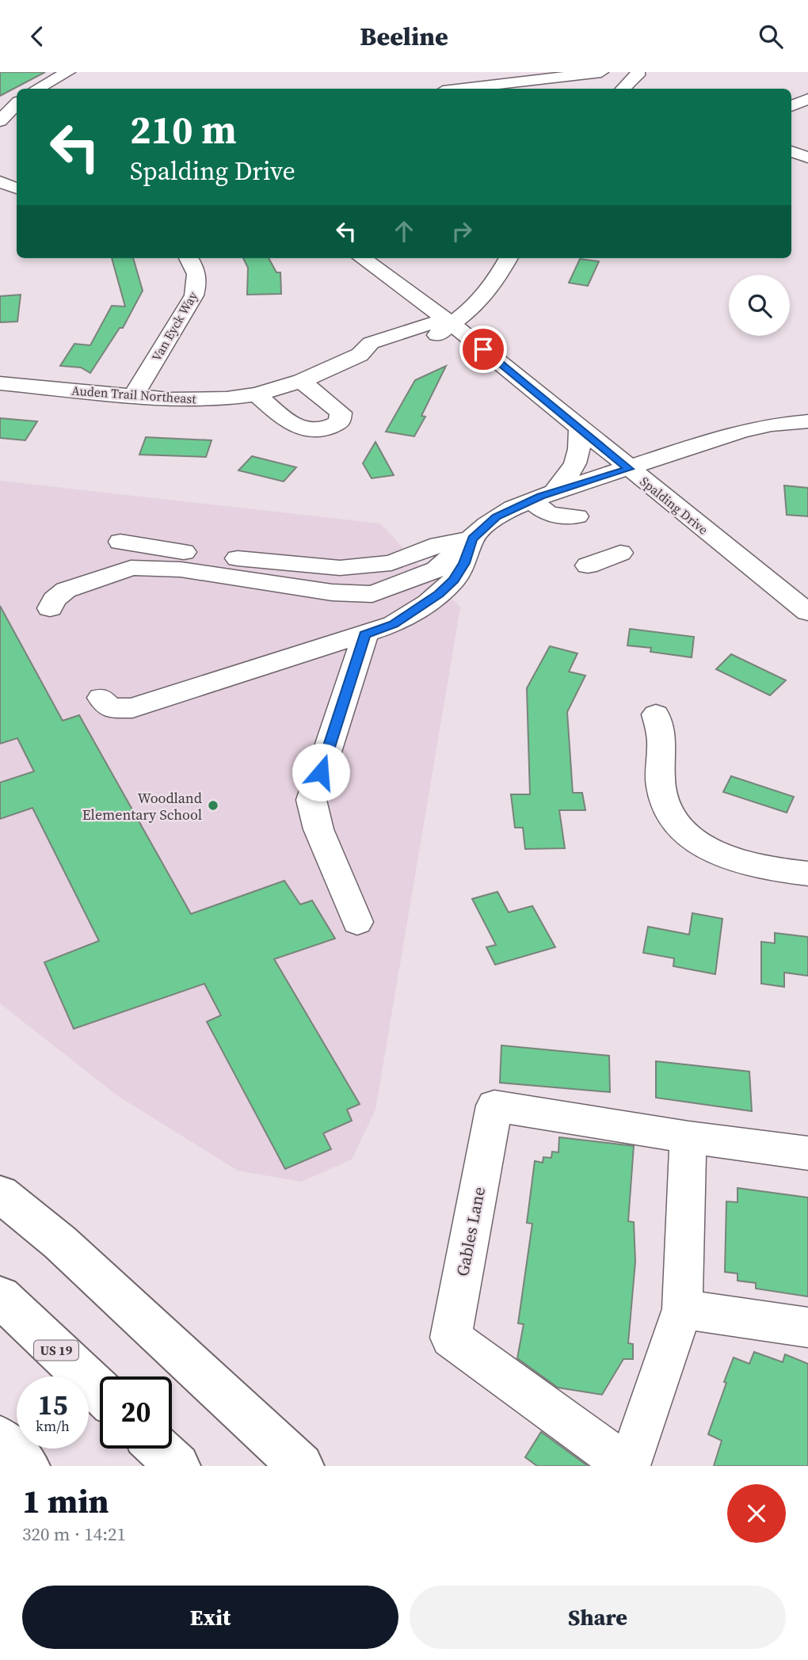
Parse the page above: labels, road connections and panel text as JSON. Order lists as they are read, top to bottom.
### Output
{
  "streets": {
    "highway": ["US 19"],
    "street": [
      "Van Eyck Way",
      "Auden Trail Northeast",
      "Spalding Drive",
      "Gables Lane"
    ]
  },
  "crossings": [
    ["Van Eyck Way", "Auden Trail Northeast"],
    ["Auden Trail Northeast", "Spalding Drive"]
  ],
  "places": ["Woodland Elementary School"],
  "page": {
    "header": "Beeline",
    "turn": ["210 m", "Spalding Drive"],
    "speed": "15 km/h",
    "limit": "20",
    "heading": ["1 min", "320 m · 14:21"],
    "buttons": ["Exit", "Share"]
  }
}
